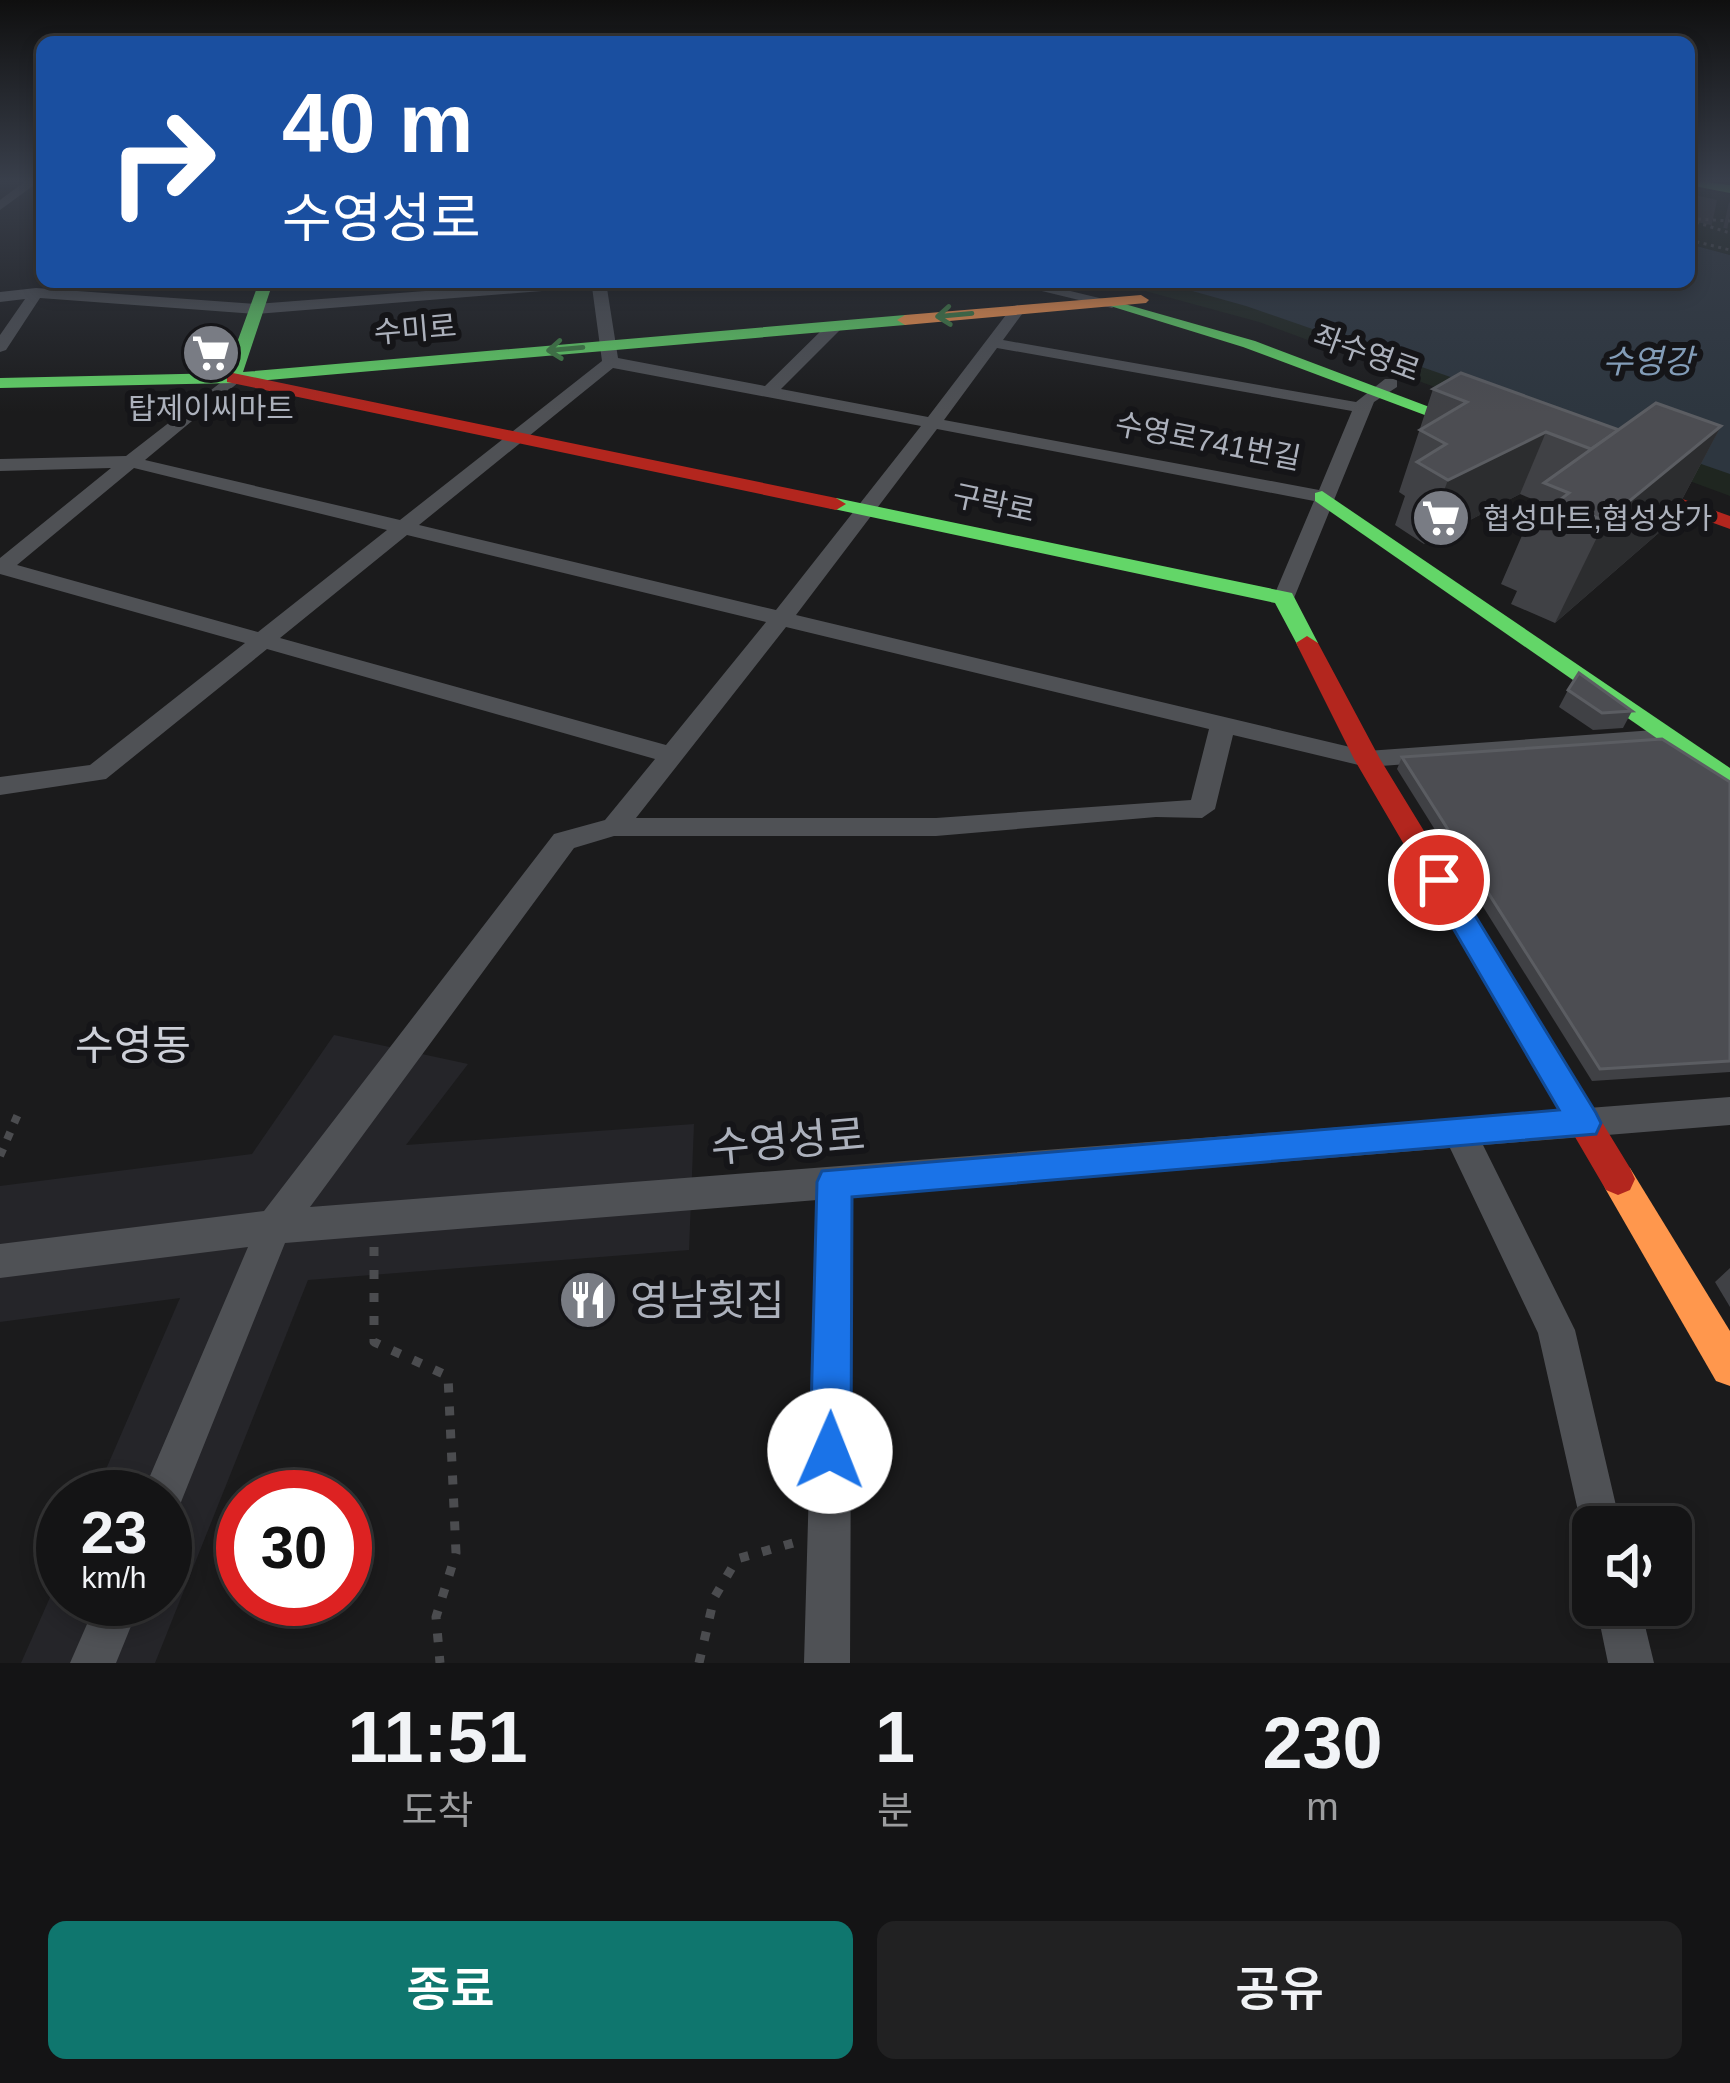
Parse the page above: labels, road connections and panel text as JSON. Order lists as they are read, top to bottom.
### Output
{
  "streets": {
    "street": [
      "수미로",
      "좌수영로",
      "수영로741번길",
      "구락로",
      "수영성로"
    ]
  },
  "crossings": [
    ["수미로", "좌수영로"],
    ["수미로", "수영로741번길"],
    ["수미로", "구락로"]
  ],
  "districts": ["수영동"],
  "water": ["수영강"],
  "places": {
    "supermarket": ["탑제이씨마트", "협성마트,협성상가"],
    "restaurant": ["영남횟집"]
  },
  "page": {
    "turn": ["40 m", "수영성로"],
    "speed": "23 km/h",
    "limit": "30",
    "eta": [
      "11:51",
      "도착",
      "1",
      "분",
      "230",
      "m"
    ],
    "buttons": ["종료", "공유"]
  }
}
